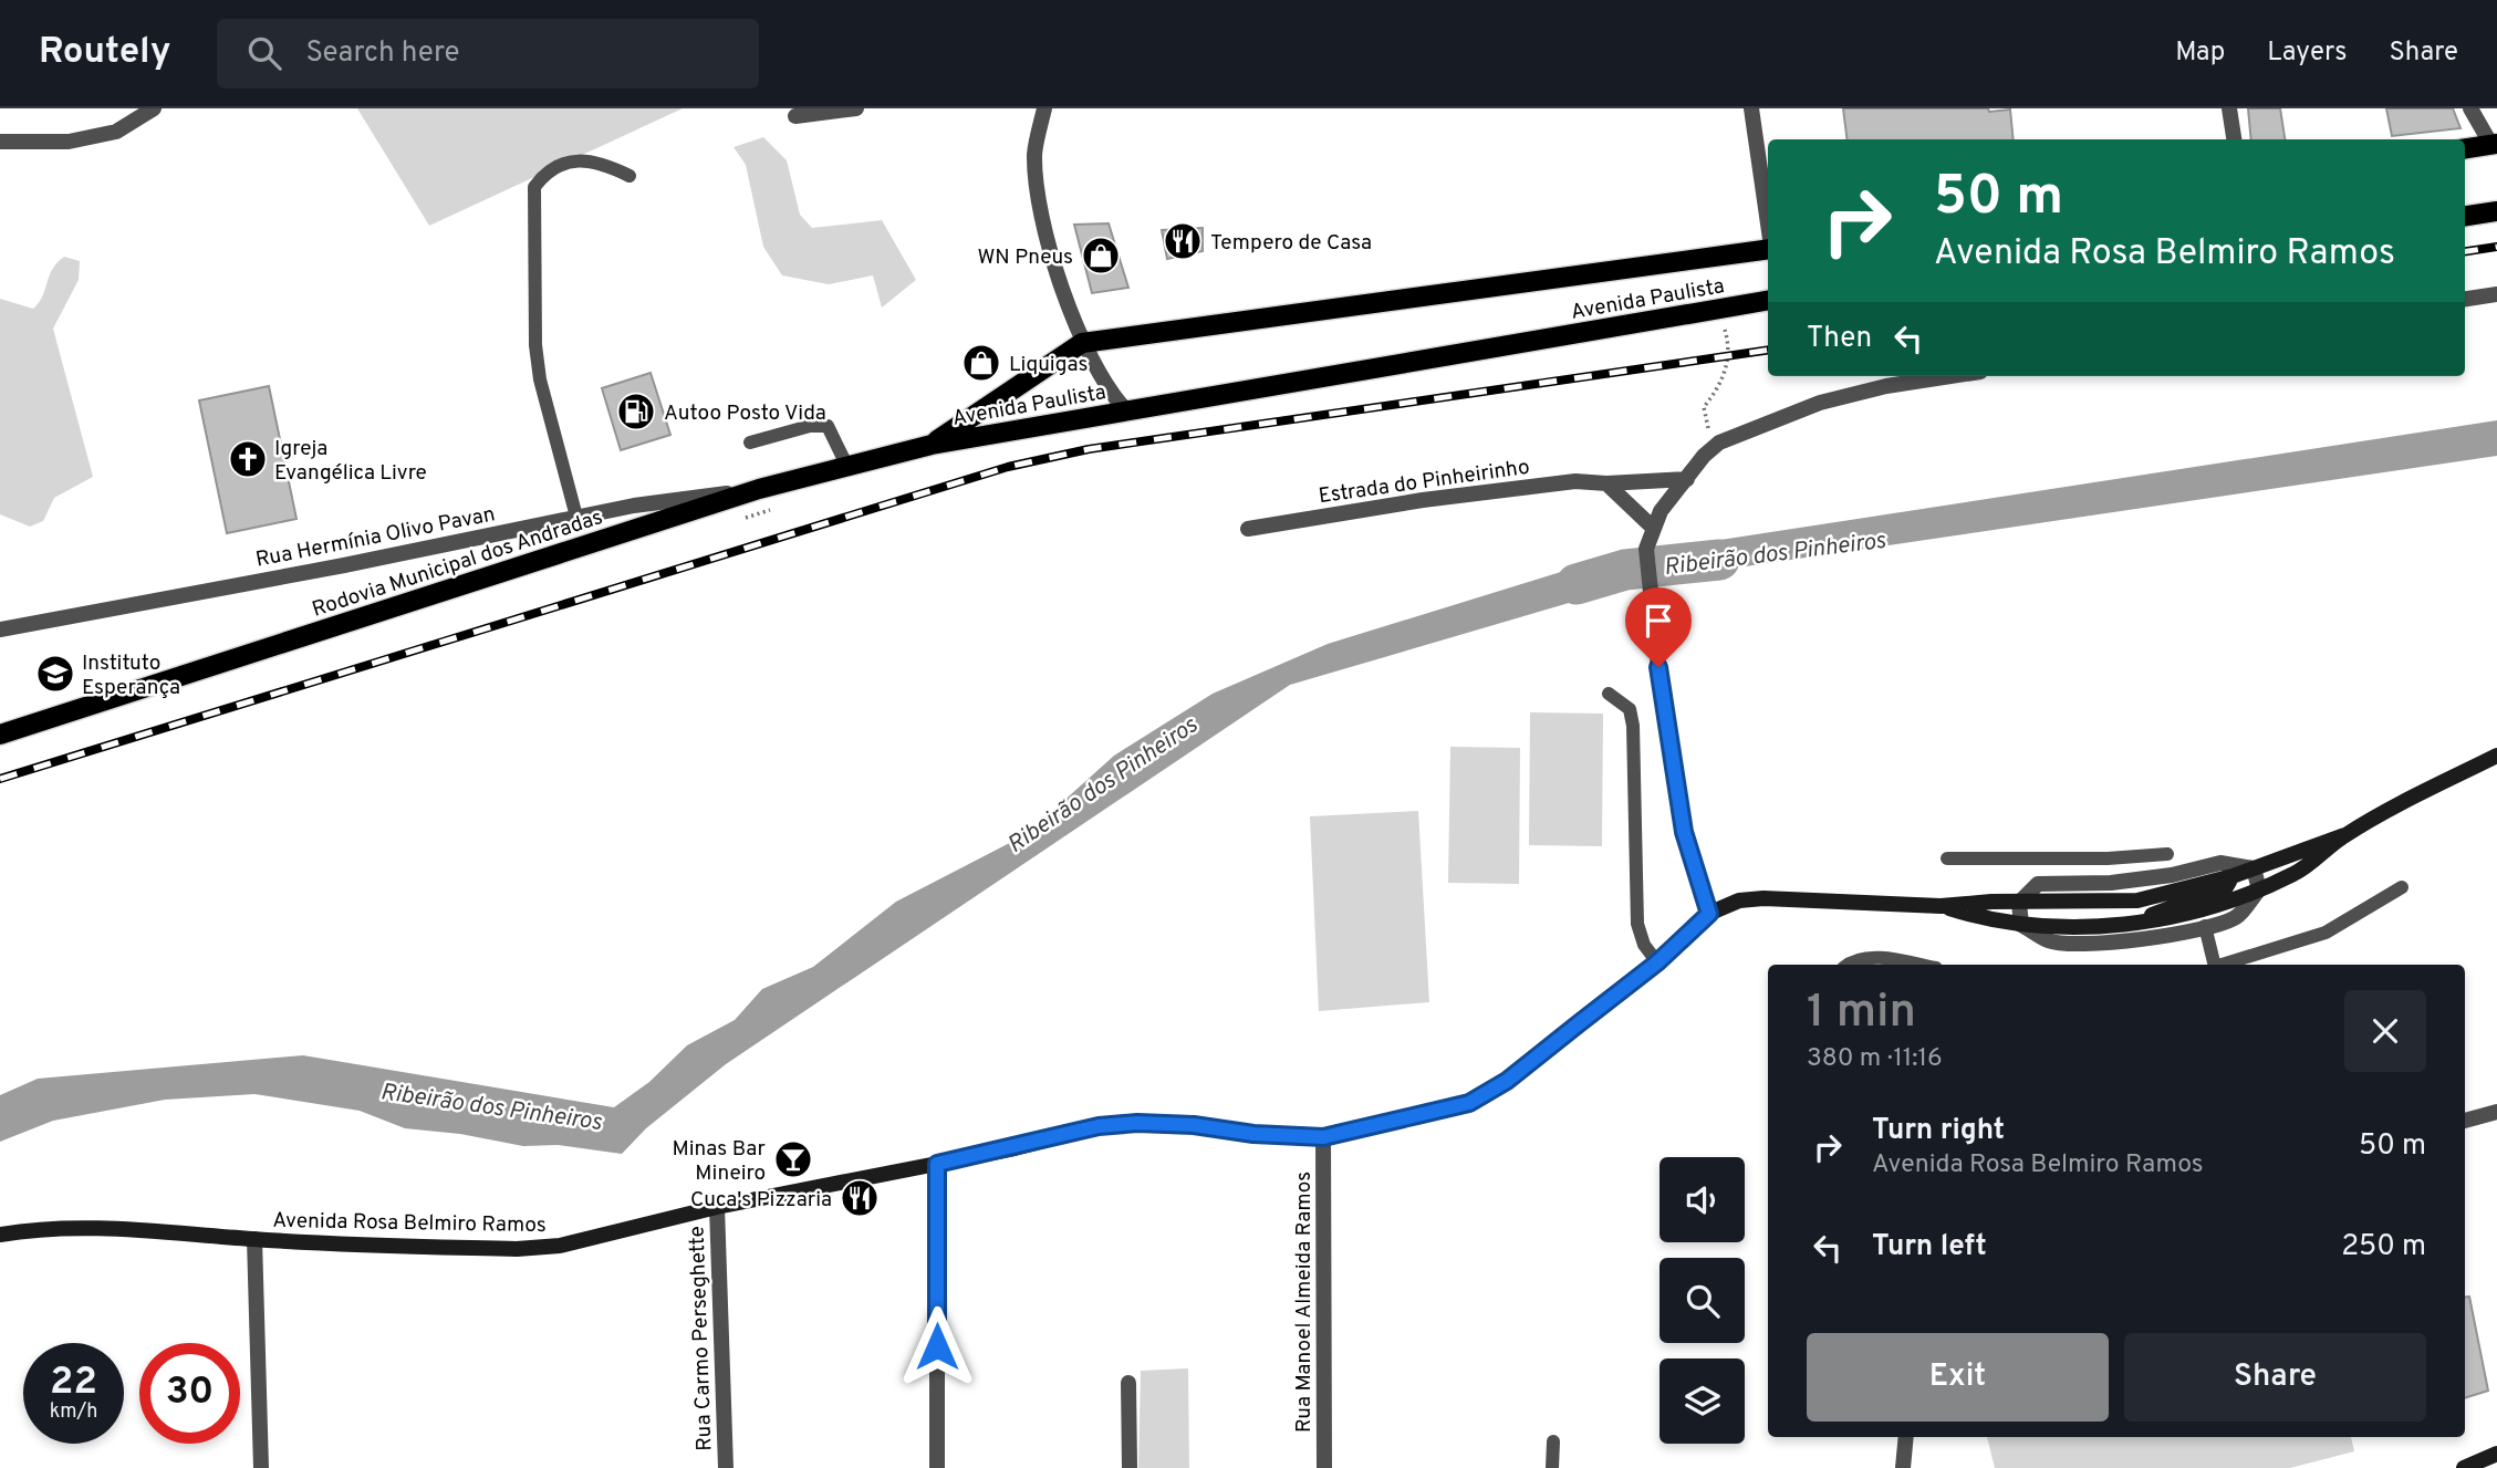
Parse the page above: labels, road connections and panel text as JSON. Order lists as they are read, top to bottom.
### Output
{
  "streets": {
    "main road": ["Avenida Paulista", "Rodovia Municipal dos Andradas", "Avenida Rosa Belmiro Ramos"],
    "street": [
      "Estrada do Pinheirinho",
      "Rua Hermínia Olivo Pavan",
      "Rua Manoel Almeida Ramos",
      "Rua Carmo Perseghette"
    ]
  },
  "crossings": [
    ["Avenida Paulista", "Rodovia Municipal dos Andradas"],
    ["Rua Hermínia Olivo Pavan", "Rodovia Municipal dos Andradas"],
    ["Avenida Rosa Belmiro Ramos", "Rua Manoel Almeida Ramos"],
    ["Avenida Rosa Belmiro Ramos", "Rua Carmo Perseghette"]
  ],
  "water": ["Ribeirão dos Pinheiros"],
  "places": {
    "restaurant": ["Tempero de Casa", "Cuca's Pizzaria"],
    "shop": ["WN Pneus", "Liquigas"],
    "fuel station": ["Autoo Posto Vida"],
    "church": ["Igreja Evangélica Livre"],
    "school or university": ["Instituto Esperança"],
    "bar": ["Minas Bar Mineiro"]
  },
  "page": {
    "header": "Routely",
    "search": "Search here",
    "nav": ["Map", "Layers", "Share"],
    "turn": ["50 m", "Avenida Rosa Belmiro Ramos"],
    "then": "Then",
    "heading": ["1 min", "380 m · 11:16"],
    "list": [
      {
        "name": "Turn right",
        "note": "Avenida Rosa Belmiro Ramos",
        "value": "50 m"
      },
      {
        "name": "Turn left",
        "value": "250 m"
      }
    ],
    "buttons": ["Exit", "Share"],
    "speed": "22 km/h",
    "limit": "30"
  }
}
